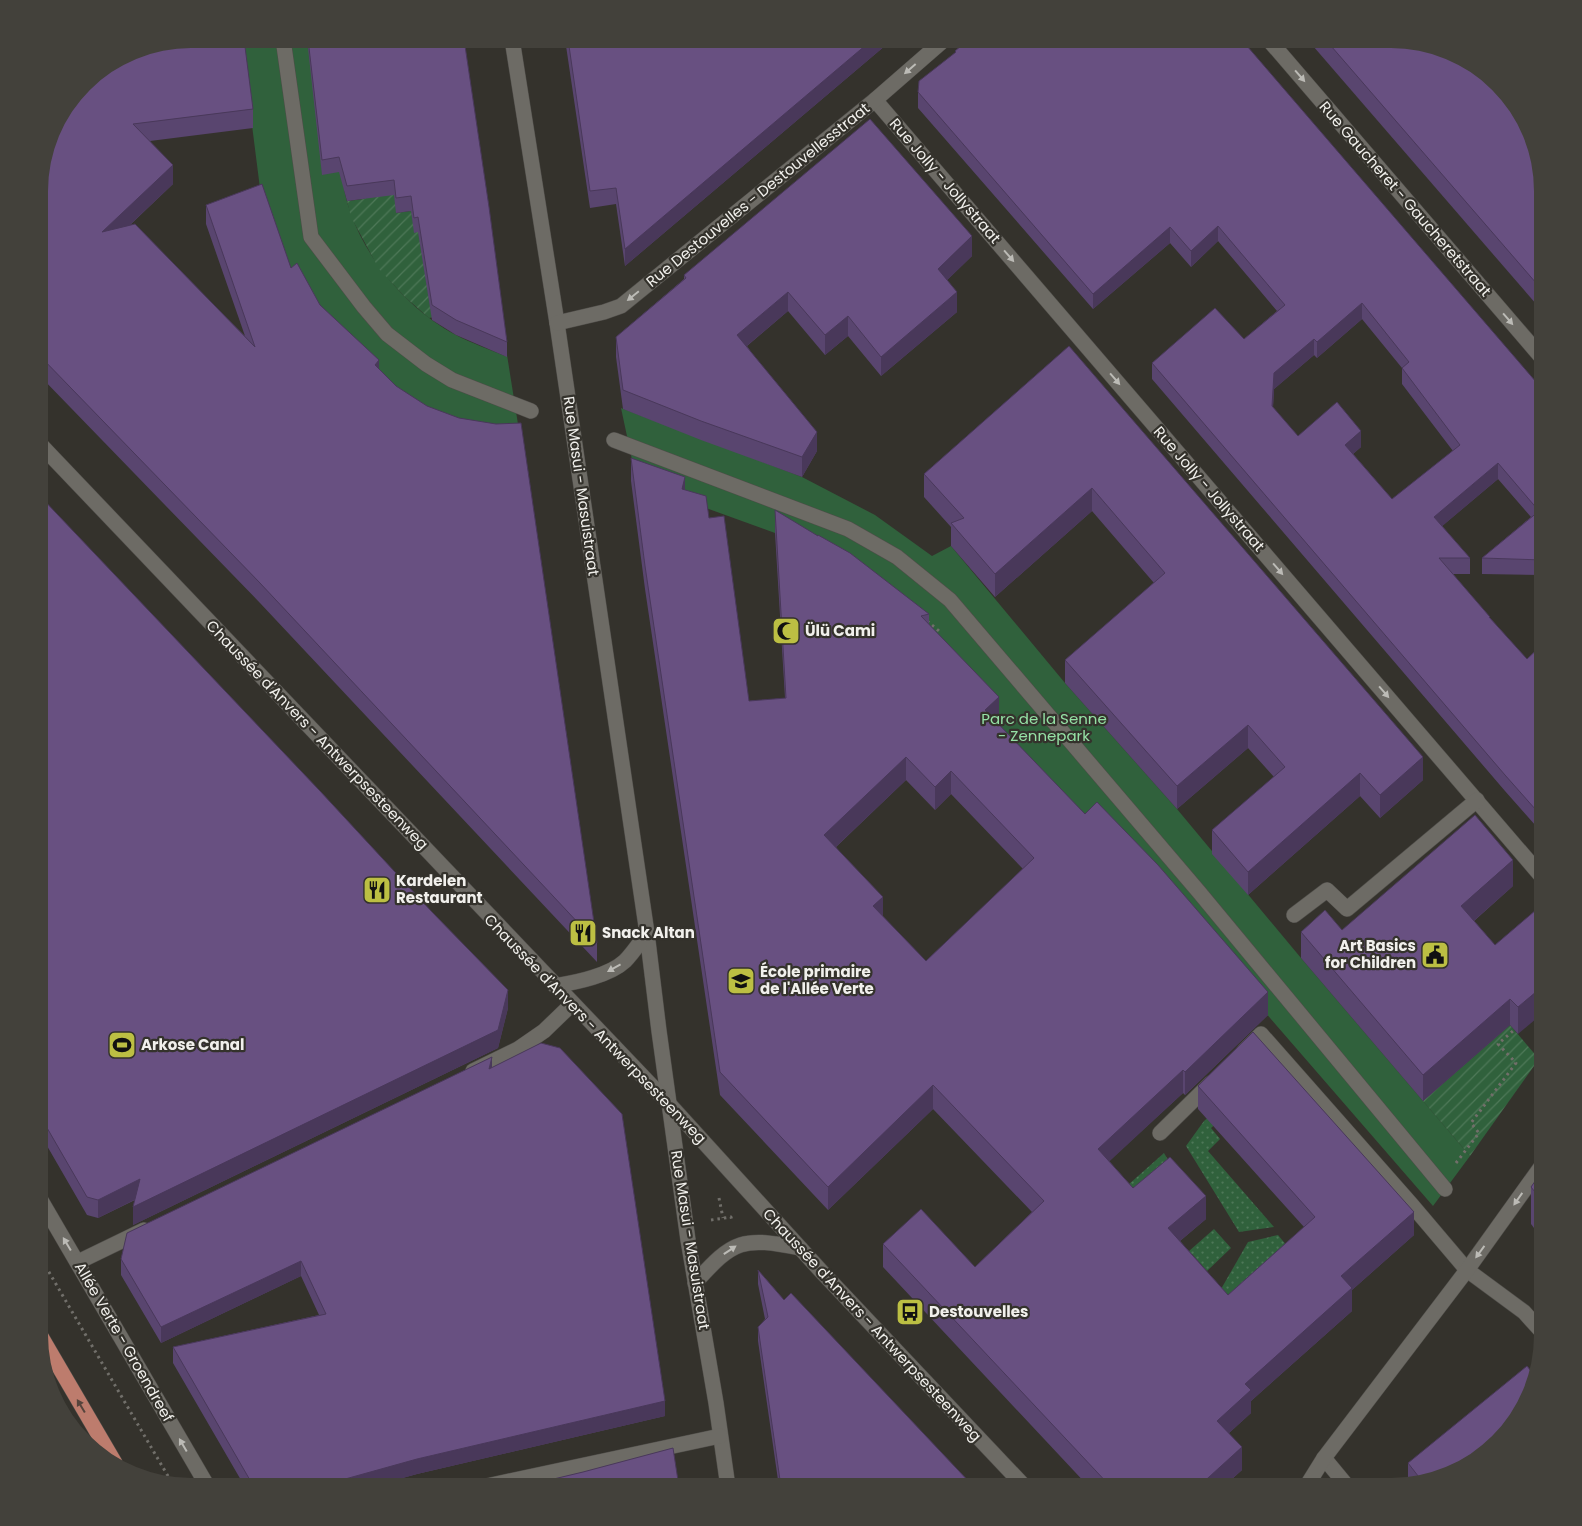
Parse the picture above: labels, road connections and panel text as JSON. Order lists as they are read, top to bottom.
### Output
{
  "streets": {
    "street": [
      "Rue Jolly - Jollystraat",
      "Rue Destouvelles - Destouvellesstraat",
      "Rue Gaucheret - Gaucheretstraat",
      "Rue Masui - Masuistraat",
      "Chaussée d'Anvers - Antwerpsesteenweg",
      "Allée Verte - Groendreef"
    ]
  },
  "crossings": [
    ["Rue Jolly - Jollystraat", "Rue Destouvelles - Destouvellesstraat"],
    ["Rue Destouvelles - Destouvellesstraat", "Rue Masui - Masuistraat"],
    ["Rue Masui - Masuistraat", "Chaussée d'Anvers - Antwerpsesteenweg"]
  ],
  "one_way": [
    "Rue Jolly - Jollystraat",
    "Rue Destouvelles - Destouvellesstraat",
    "Rue Gaucheret - Gaucheretstraat",
    "Allée Verte - Groendreef"
  ],
  "parks": ["Parc de la Senne - Zennepark"],
  "places": {
    "mosque": ["Ülü Cami"],
    "restaurant": ["Kardelen Restaurant", "Snack Altan"],
    "public building": ["Art Basics for Children"],
    "school or university": ["École primaire de l'Allée Verte"],
    "sports": ["Arkose Canal"],
    "bus stop": ["Destouvelles"]
  }
}
